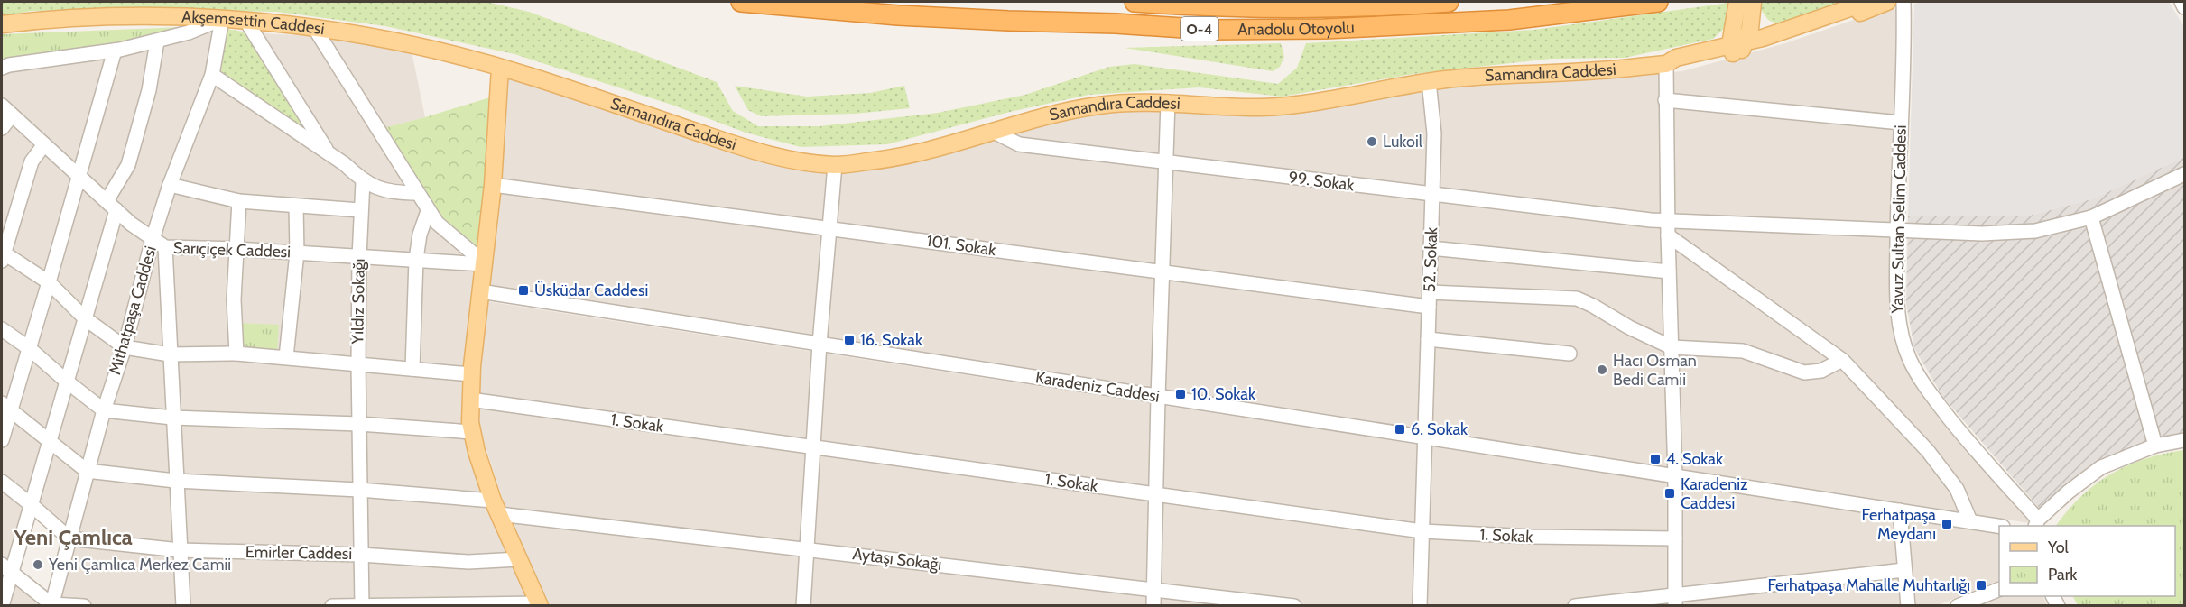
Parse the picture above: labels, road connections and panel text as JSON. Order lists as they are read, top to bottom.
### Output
{
  "streets": {
    "highway": ["Anadolu Otoyolu", "O-4"],
    "main road": ["Akşemsettin Caddesi", "Samandıra Caddesi"],
    "street": [
      "99. Sokak",
      "Yavuz Sultan Selim Caddesi",
      "101. Sokak",
      "Sarıçiçek Caddesi",
      "52. Sokak",
      "Yıldız Sokağı",
      "Mithatpaşa Caddesi",
      "Karadeniz Caddesi",
      "1. Sokak",
      "Emirler Caddesi",
      "Aytaşı Sokağı"
    ]
  },
  "crossings": [
    ["Akşemsettin Caddesi", "Samandıra Caddesi"],
    ["Akşemsettin Caddesi", "Mithatpaşa Caddesi"],
    ["Samandıra Caddesi", "99. Sokak"],
    ["Samandıra Caddesi", "52. Sokak"],
    ["99. Sokak", "52. Sokak"],
    ["101. Sokak", "52. Sokak"],
    ["Sarıçiçek Caddesi", "Yıldız Sokağı"],
    ["Sarıçiçek Caddesi", "Mithatpaşa Caddesi"],
    ["52. Sokak", "Karadeniz Caddesi"],
    ["Yıldız Sokağı", "Emirler Caddesi"],
    ["Yıldız Sokağı", "Aytaşı Sokağı"],
    ["Mithatpaşa Caddesi", "Emirler Caddesi"],
    ["Mithatpaşa Caddesi", "Aytaşı Sokağı"]
  ],
  "districts": ["Yeni Çamlıca"],
  "places": {
    "other": ["Lukoil", "Hacı Osman Bedi Camii", "Yeni Çamlıca Merkez Camii"],
    "transit": [
      "Üsküdar Caddesi",
      "16. Sokak",
      "10. Sokak",
      "6. Sokak",
      "4. Sokak",
      "Karadeniz Caddesi",
      "Ferhatpaşa Meydanı",
      "Ferhatpaşa Mahalle Muhtarlığı"
    ]
  },
  "legend": ["Yol", "Park"]
}
